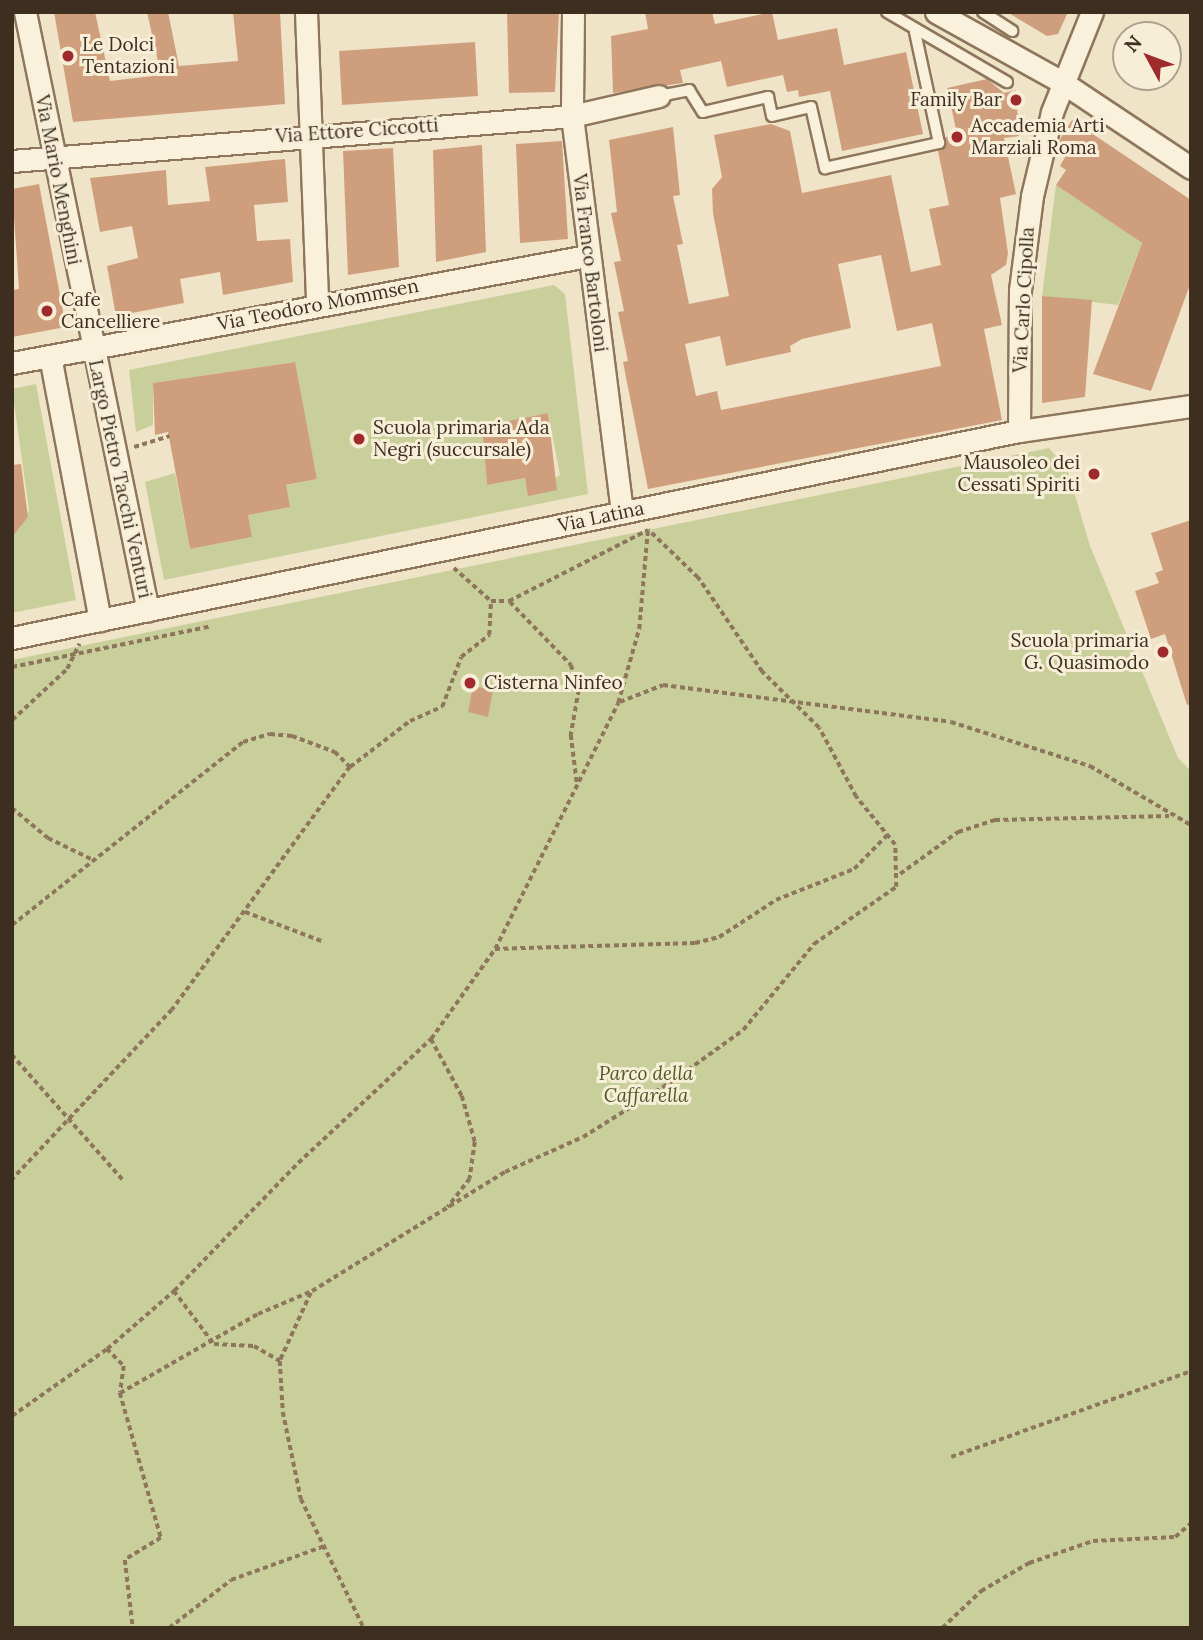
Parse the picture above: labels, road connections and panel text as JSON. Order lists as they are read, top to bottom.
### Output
{
  "streets": {
    "street": [
      "Via Ettore Ciccotti",
      "Via Mario Menghini",
      "Via Franco Bartoloni",
      "Via Carlo Cipolla",
      "Via Teodoro Mommsen",
      "Largo Pietro Tacchi Venturi",
      "Via Latina"
    ]
  },
  "crossings": [
    ["Via Ettore Ciccotti", "Via Mario Menghini"],
    ["Via Ettore Ciccotti", "Via Franco Bartoloni"],
    ["Via Mario Menghini", "Via Teodoro Mommsen"],
    ["Via Mario Menghini", "Largo Pietro Tacchi Venturi"],
    ["Via Franco Bartoloni", "Via Teodoro Mommsen"],
    ["Via Franco Bartoloni", "Via Latina"],
    ["Via Carlo Cipolla", "Via Latina"],
    ["Via Teodoro Mommsen", "Largo Pietro Tacchi Venturi"],
    ["Largo Pietro Tacchi Venturi", "Via Latina"]
  ],
  "parks": ["Parco della Caffarella"],
  "places": [
    "Le Dolci Tentazioni",
    "Family Bar",
    "Accademia Arti Marziali Roma",
    "Cafe Cancelliere",
    "Scuola primaria Ada Negri (succursale)",
    "Mausoleo dei Cessati Spiriti",
    "Scuola primaria G. Quasimodo",
    "Cisterna Ninfeo"
  ],
  "north": "top left"
}
